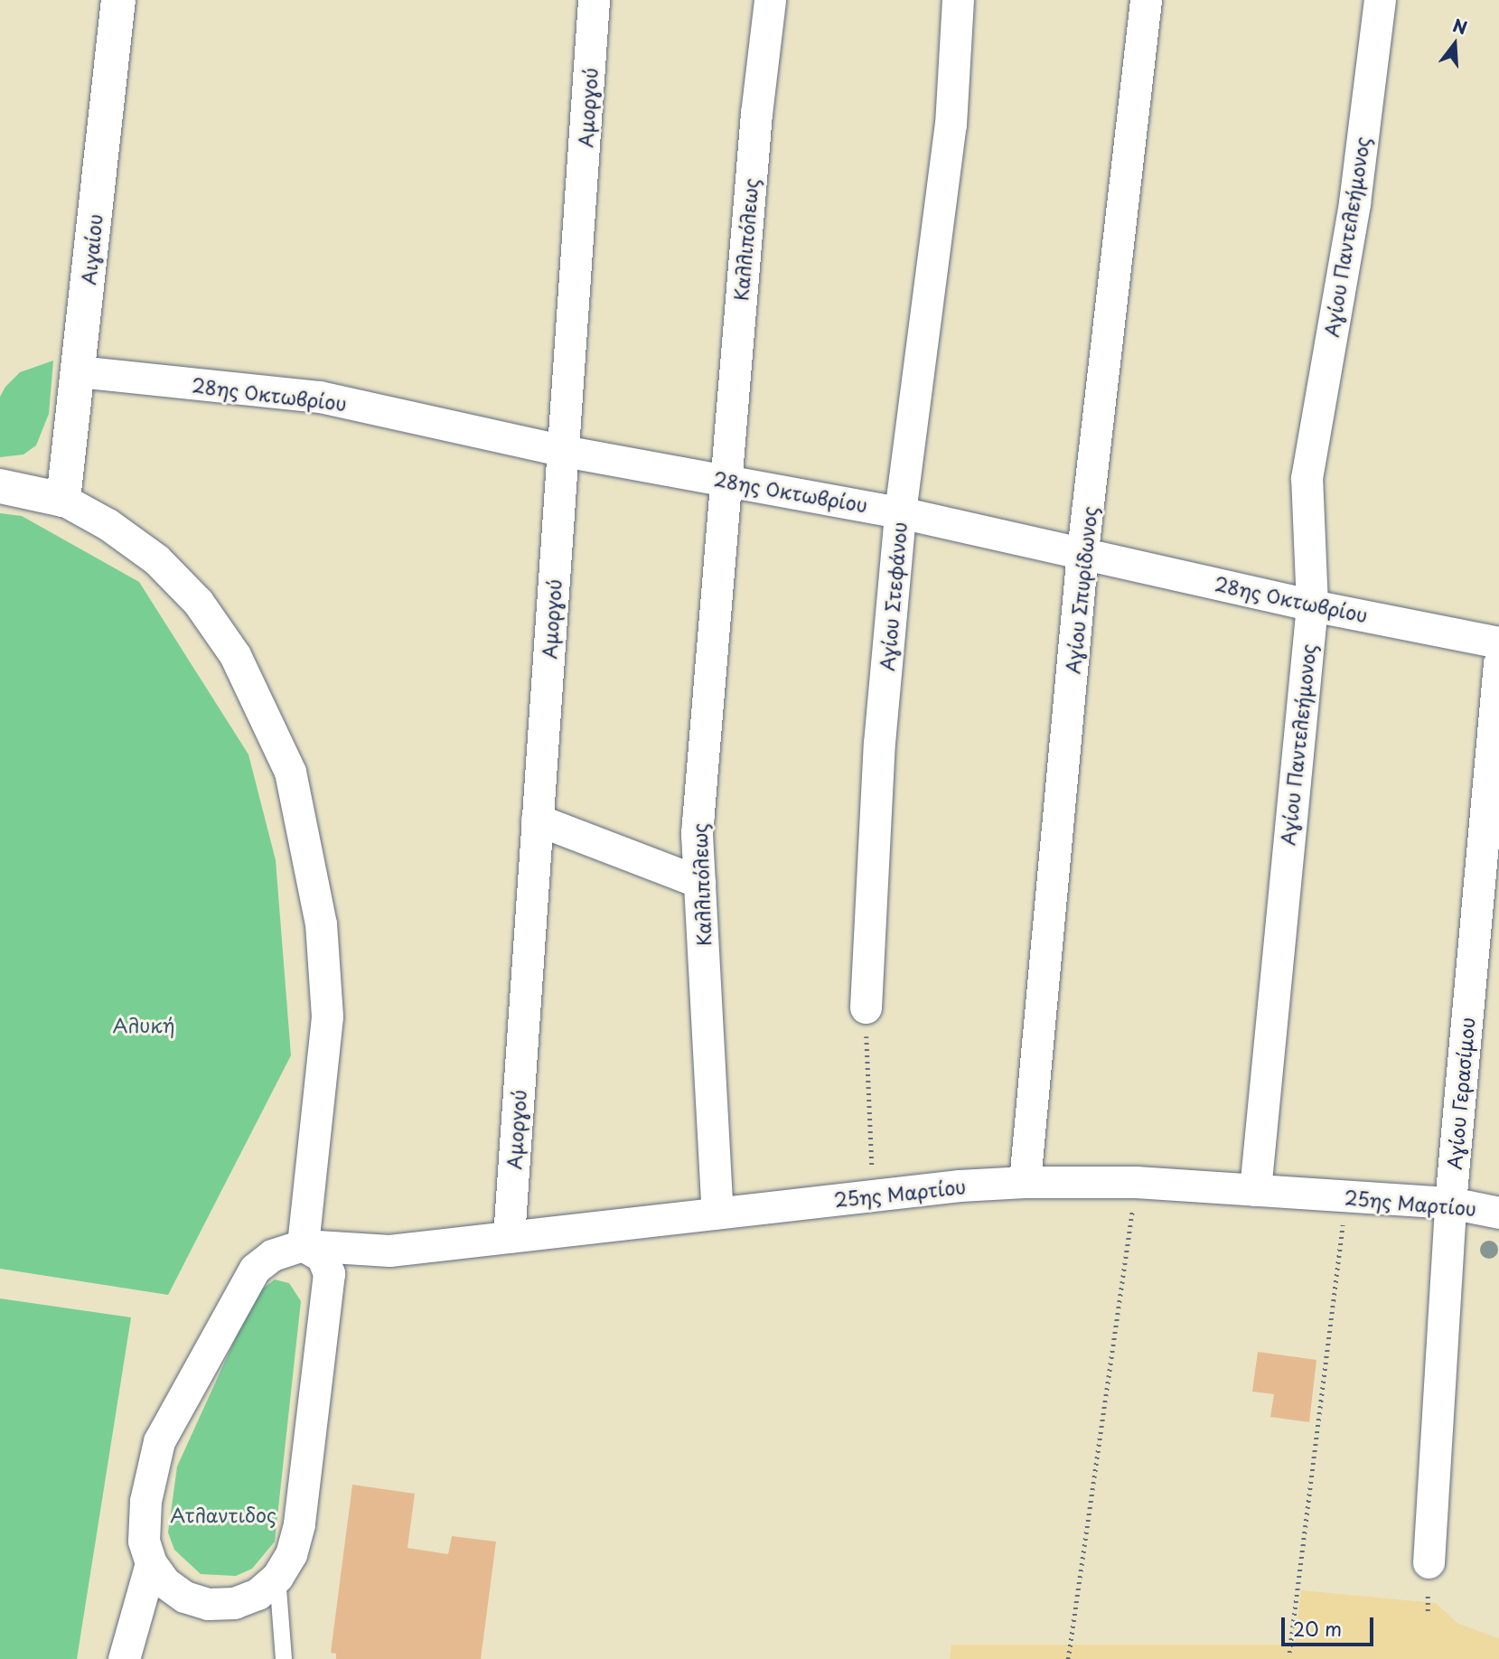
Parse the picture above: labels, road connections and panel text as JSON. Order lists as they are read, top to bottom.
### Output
{
  "streets": {
    "main road": ["Αιγαίου"],
    "street": [
      "Αμοργού",
      "Αγίου Παντελεήμονος",
      "Καλλιπόλεως",
      "28ης Οκτωβρίου",
      "Αγίου Σπυρίδωνος",
      "Αγίου Στεφάνου",
      "Αγίου Γερασίμου",
      "25ης Μαρτίου"
    ]
  },
  "crossings": [
    ["Αμοργού", "28ης Οκτωβρίου"],
    ["Αμοργού", "25ης Μαρτίου"],
    ["Αγίου Παντελεήμονος", "28ης Οκτωβρίου"],
    ["Αγίου Παντελεήμονος", "25ης Μαρτίου"],
    ["Καλλιπόλεως", "28ης Οκτωβρίου"],
    ["Καλλιπόλεως", "25ης Μαρτίου"],
    ["Αιγαίου", "28ης Οκτωβρίου"],
    ["28ης Οκτωβρίου", "Αγίου Σπυρίδωνος"],
    ["28ης Οκτωβρίου", "Αγίου Στεφάνου"],
    ["Αγίου Σπυρίδωνος", "25ης Μαρτίου"],
    ["Αγίου Γερασίμου", "25ης Μαρτίου"]
  ],
  "parks": ["Αλυκή", "Ατλαντιδος"],
  "scale_bar": "20 m",
  "north": "top"
}
